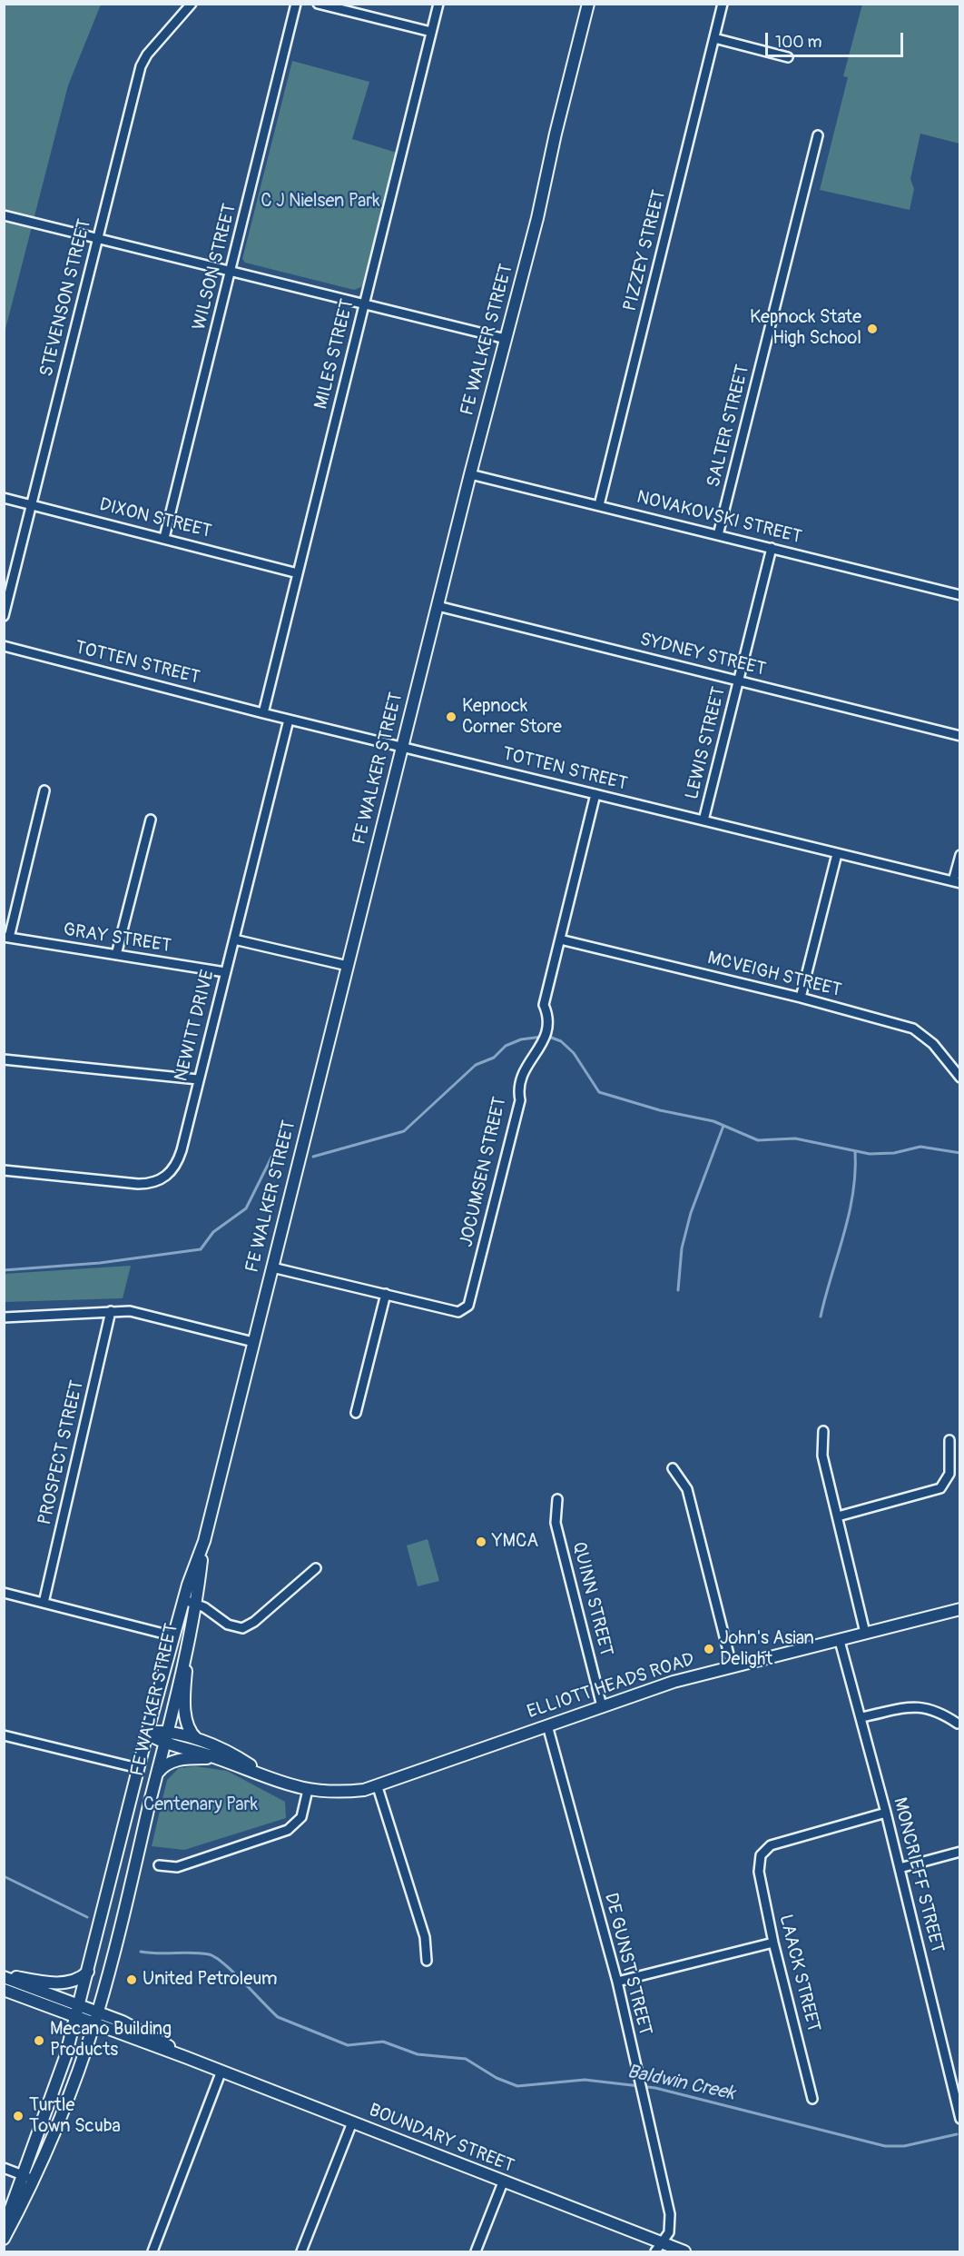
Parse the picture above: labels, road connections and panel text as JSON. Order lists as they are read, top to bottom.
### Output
{
  "streets": {
    "main road": ["FE WALKER STREET", "ELLIOTT HEADS ROAD", "BOUNDARY STREET"],
    "street": [
      "PIZZEY STREET",
      "WILSON STREET",
      "STEVENSON STREET",
      "MILES STREET",
      "SALTER STREET",
      "NOVAKOVSKI STREET",
      "DIXON STREET",
      "SYDNEY STREET",
      "TOTTEN STREET",
      "LEWIS STREET",
      "GRAY STREET",
      "MCVEIGH STREET",
      "NEWITT DRIVE",
      "JOCUMSEN STREET",
      "PROSPECT STREET",
      "QUINN STREET",
      "MONCRIEFF STREET",
      "DE GUNST STREET",
      "LAACK STREET"
    ]
  },
  "crossings": [
    ["PIZZEY STREET", "NOVAKOVSKI STREET"],
    ["WILSON STREET", "DIXON STREET"],
    ["STEVENSON STREET", "DIXON STREET"],
    ["FE WALKER STREET", "NOVAKOVSKI STREET"],
    ["FE WALKER STREET", "SYDNEY STREET"],
    ["FE WALKER STREET", "TOTTEN STREET"],
    ["FE WALKER STREET", "ELLIOTT HEADS ROAD"],
    ["FE WALKER STREET", "BOUNDARY STREET"],
    ["MILES STREET", "DIXON STREET"],
    ["MILES STREET", "TOTTEN STREET"],
    ["SALTER STREET", "NOVAKOVSKI STREET"],
    ["NOVAKOVSKI STREET", "LEWIS STREET"],
    ["SYDNEY STREET", "LEWIS STREET"],
    ["TOTTEN STREET", "LEWIS STREET"],
    ["TOTTEN STREET", "NEWITT DRIVE"],
    ["TOTTEN STREET", "JOCUMSEN STREET"],
    ["GRAY STREET", "NEWITT DRIVE"],
    ["MCVEIGH STREET", "JOCUMSEN STREET"],
    ["QUINN STREET", "ELLIOTT HEADS ROAD"],
    ["ELLIOTT HEADS ROAD", "MONCRIEFF STREET"],
    ["ELLIOTT HEADS ROAD", "DE GUNST STREET"],
    ["MONCRIEFF STREET", "LAACK STREET"],
    ["DE GUNST STREET", "BOUNDARY STREET"]
  ],
  "water": ["Baldwin Creek"],
  "parks": ["C J Nielsen Park", "Centenary Park"],
  "places": [
    "Kepnock State High School",
    "Kepnock Corner Store",
    "YMCA",
    "John's Asian Delight",
    "United Petroleum",
    "Mecano Building Products",
    "Turtle Town Scuba"
  ],
  "scale_bar": "100 m"
}
